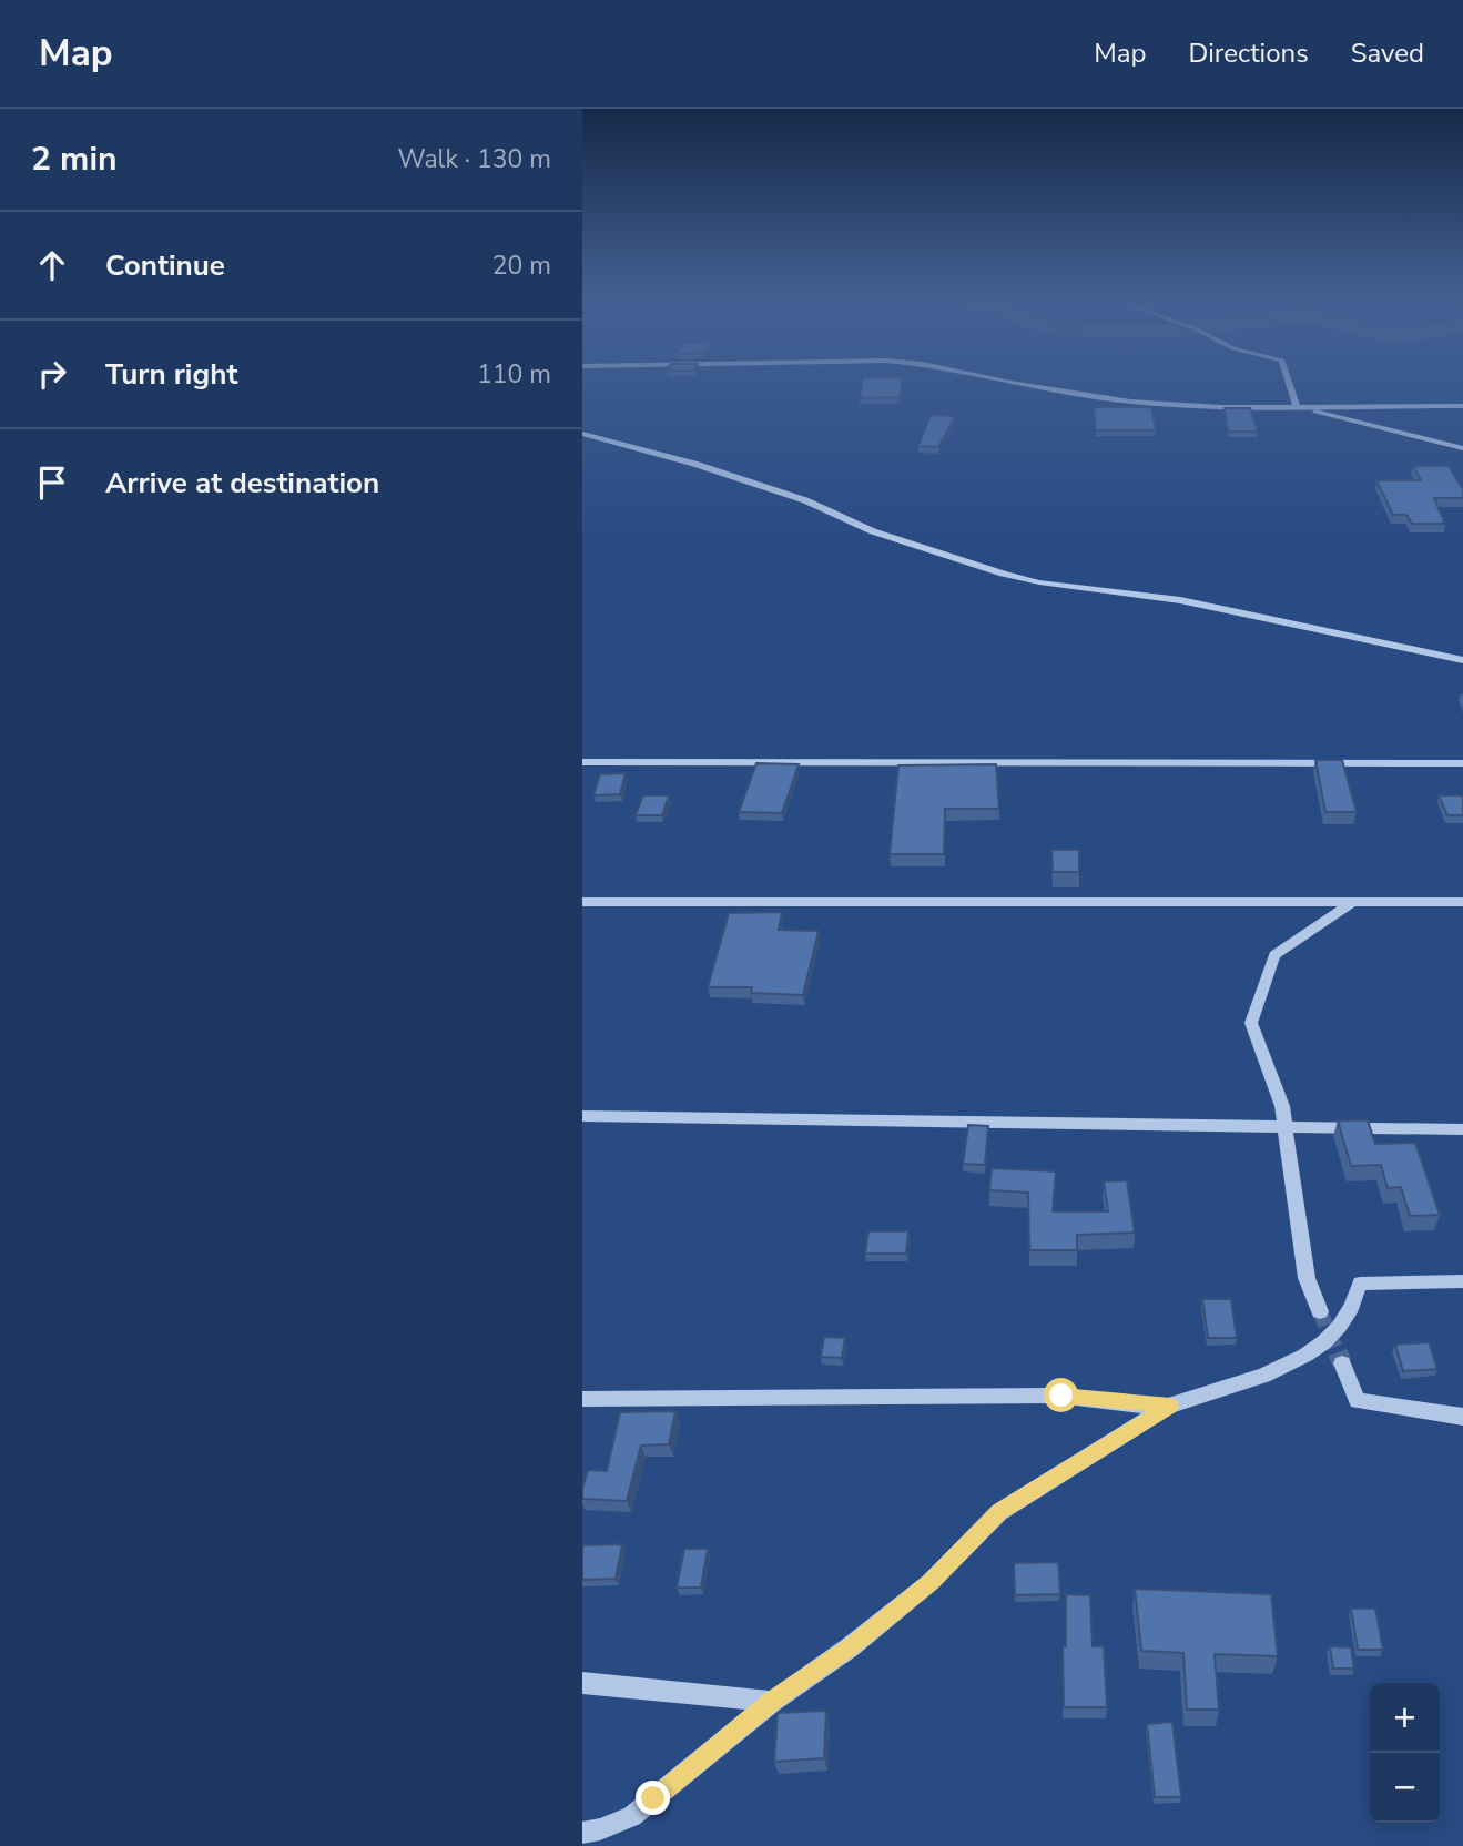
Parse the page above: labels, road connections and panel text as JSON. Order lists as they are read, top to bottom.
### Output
{
  "page": {
    "header": "Map",
    "nav": ["Map", "Directions", "Saved"],
    "heading": ["2 min", "Walk · 130 m"],
    "list": [
      ["Continue", "20 m"],
      ["Turn right", "110 m"],
      "Arrive at destination"
    ],
    "map_buttons": ["+", "−"]
  }
}
